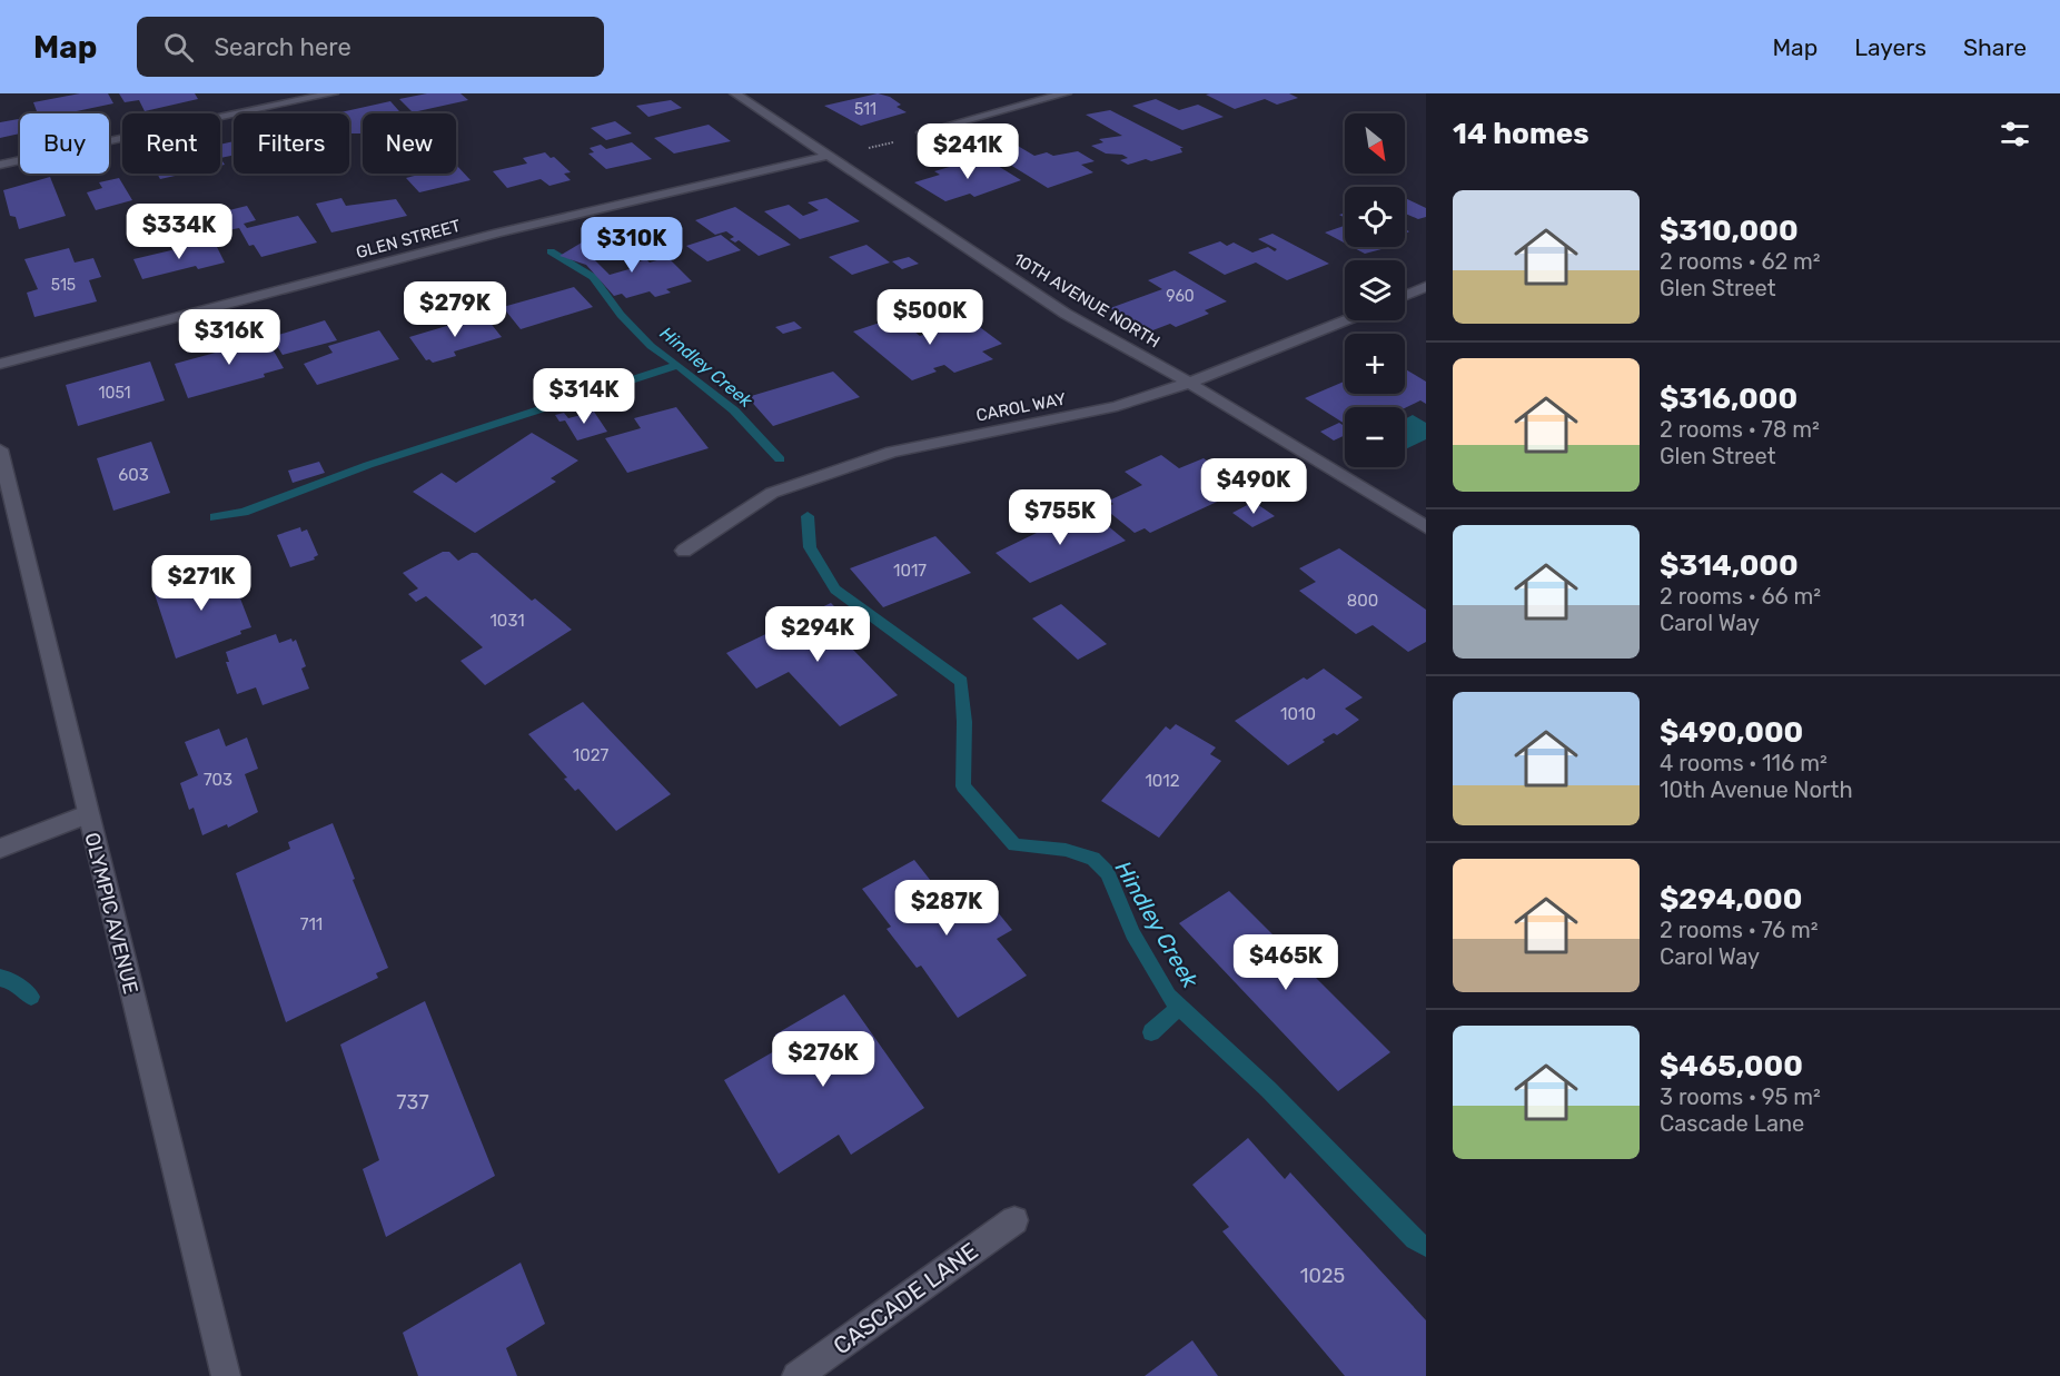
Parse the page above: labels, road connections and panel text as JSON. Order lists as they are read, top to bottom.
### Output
{
  "streets": {
    "street": [
      "GLEN STREET",
      "10TH AVENUE NORTH",
      "CAROL WAY",
      "OLYMPIC AVENUE",
      "CASCADE LANE"
    ]
  },
  "crossings": [
    ["GLEN STREET", "10TH AVENUE NORTH"],
    ["10TH AVENUE NORTH", "CAROL WAY"]
  ],
  "water": ["Hindley Creek"],
  "house_numbers": [
    "511",
    "515",
    "960",
    "1051",
    "603",
    "1017",
    "800",
    "1031",
    "1010",
    "1027",
    "703",
    "1012",
    "711",
    "737",
    "1025"
  ],
  "north": "bottom right",
  "page": {
    "header": "Map",
    "search": "Search here",
    "nav": ["Map", "Layers", "Share"],
    "heading": "14 homes",
    "map_buttons": ["+", "−"],
    "chip": [
      "Buy",
      "Rent",
      "Filters",
      "New"
    ],
    "price": [
      "$241K",
      "$334K",
      "$310K",
      "$279K",
      "$500K",
      "$316K",
      "$314K",
      "$490K",
      "$755K",
      "$271K",
      "$294K",
      "$287K",
      "$465K",
      "$276K"
    ],
    "list": [
      {
        "name": "$310,000",
        "note": "2 rooms · 62 m² · Glen Street"
      },
      {
        "name": "$316,000",
        "note": "2 rooms · 78 m² · Glen Street"
      },
      {
        "name": "$314,000",
        "note": "2 rooms · 66 m² · Carol Way"
      },
      {
        "name": "$490,000",
        "note": "4 rooms · 116 m² · 10th Avenue North"
      },
      {
        "name": "$294,000",
        "note": "2 rooms · 76 m² · Carol Way"
      },
      {
        "name": "$465,000",
        "note": "3 rooms · 95 m² · Cascade Lane"
      }
    ]
  }
}
